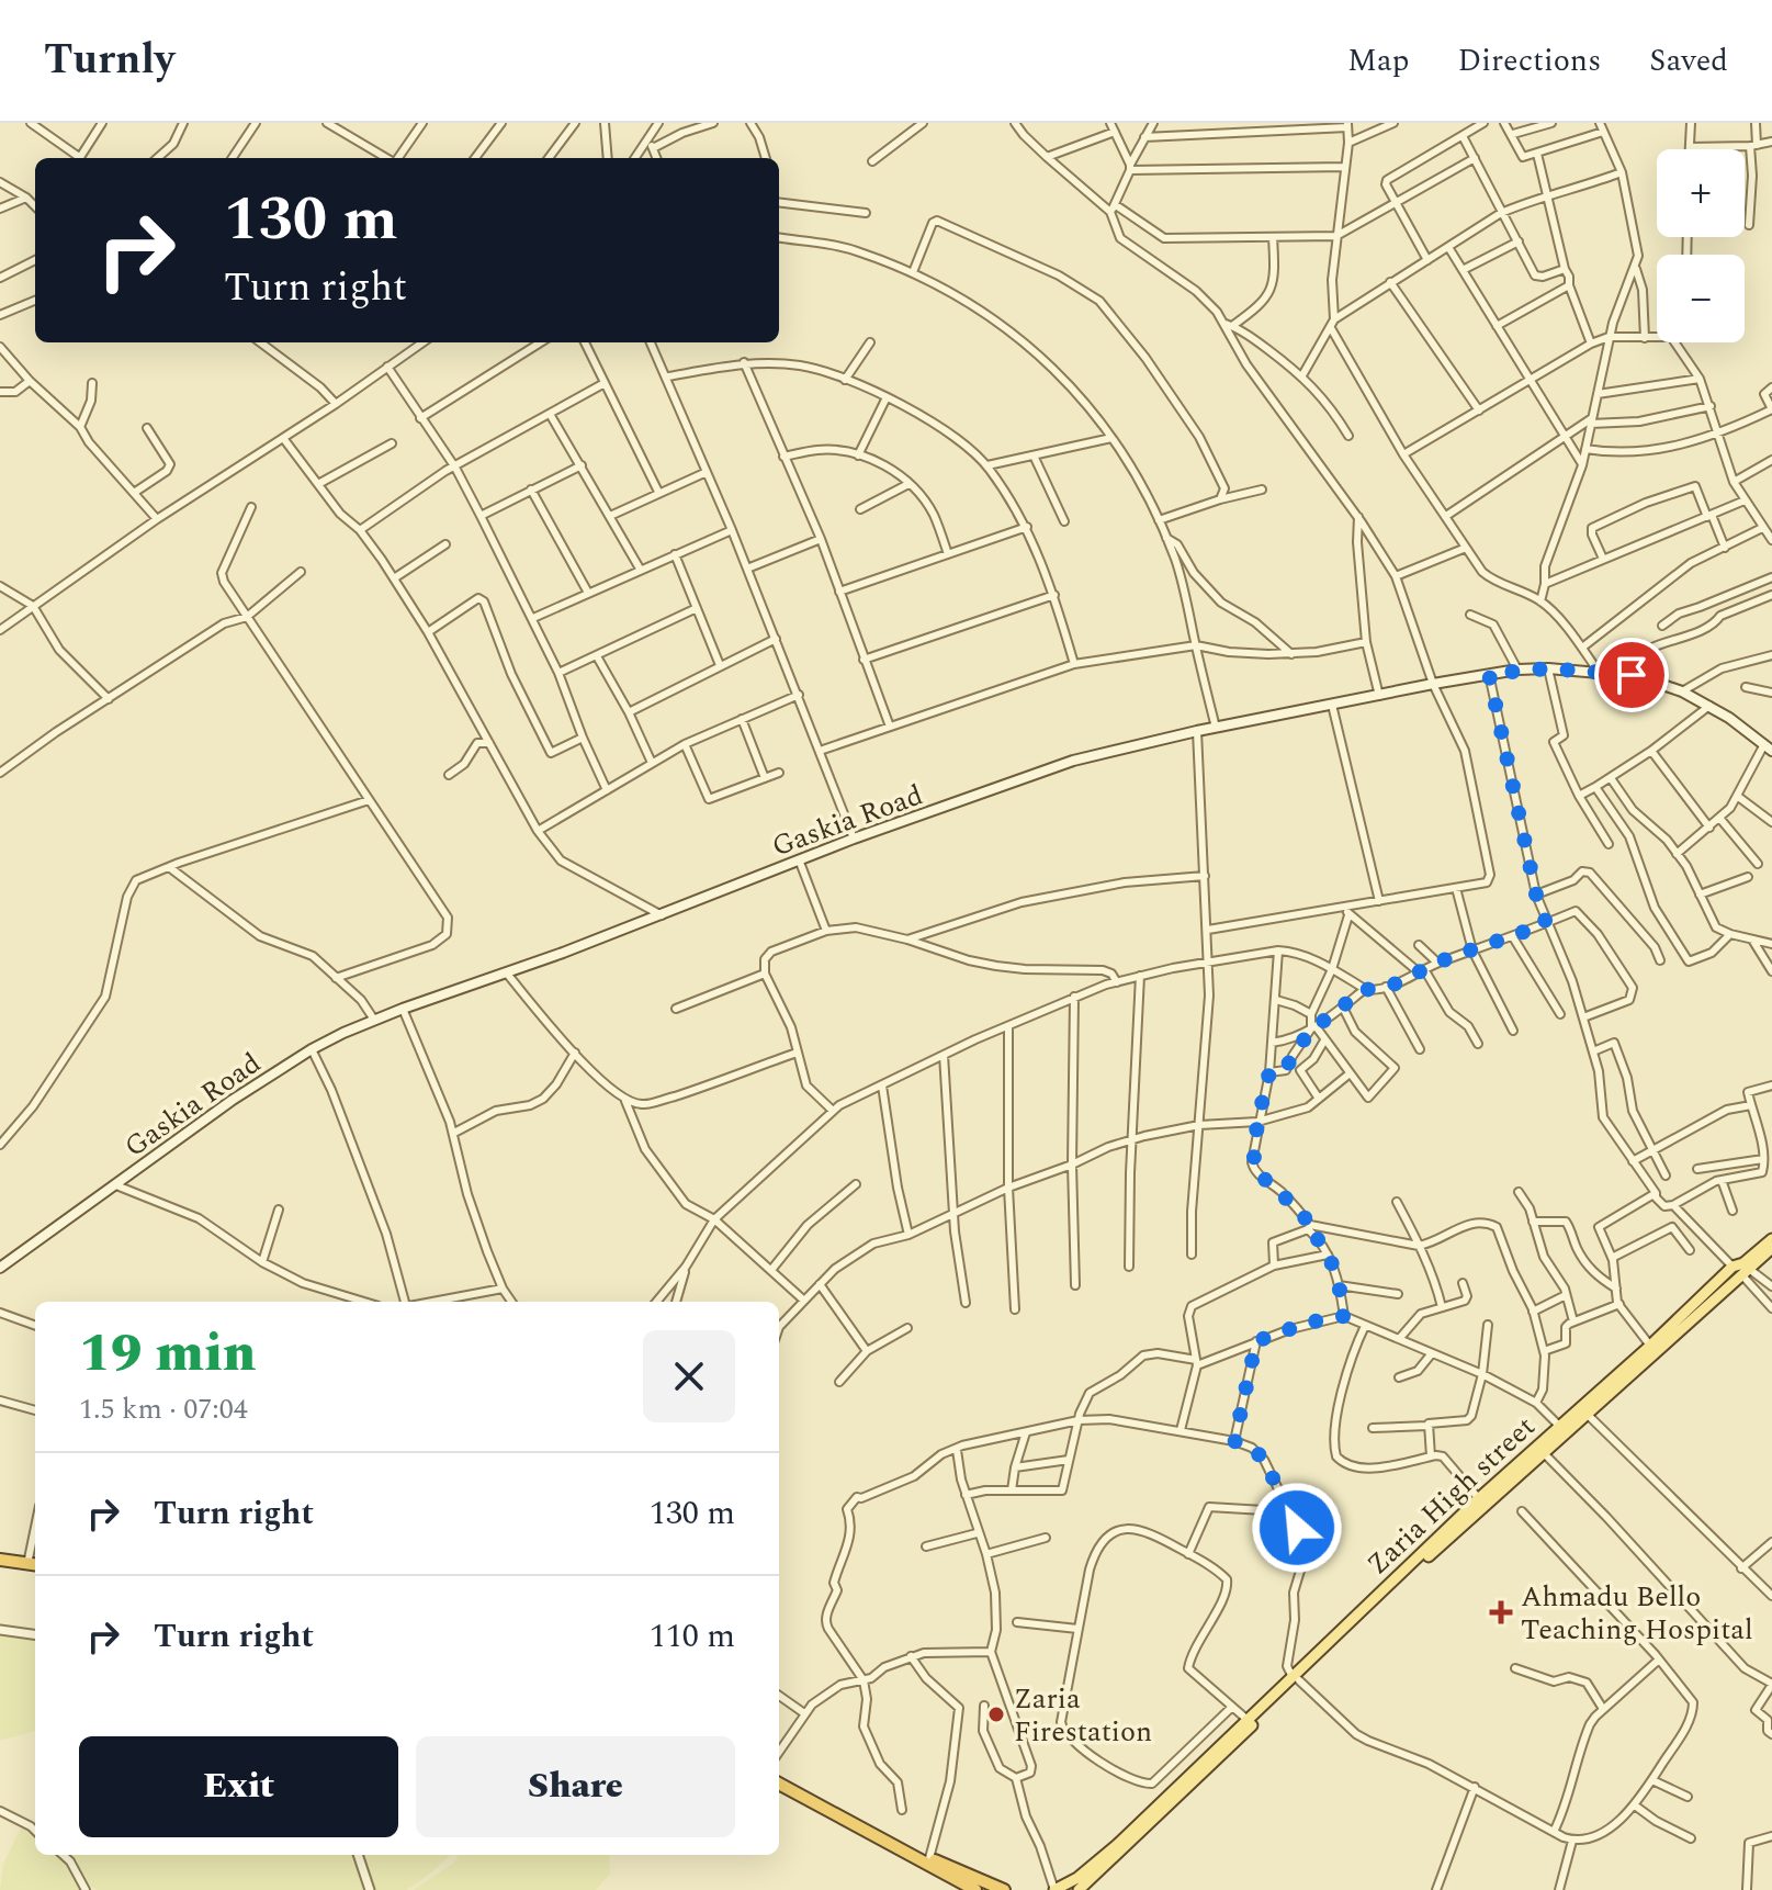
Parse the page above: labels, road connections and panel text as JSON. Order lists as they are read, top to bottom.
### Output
{
  "streets": {
    "main road": ["Gaskia Road", "Zaria High street"]
  },
  "places": {
    "health": ["Ahmadu Bello Teaching Hospital"],
    "other": ["Zaria Firestation"]
  },
  "page": {
    "header": "Turnly",
    "nav": ["Map", "Directions", "Saved"],
    "map_buttons": ["+", "−"],
    "turn": ["130 m", "Turn right"],
    "heading": ["19 min", "1.5 km · 07:04"],
    "list": [
      {
        "name": "Turn right",
        "value": "130 m"
      },
      {
        "name": "Turn right",
        "value": "110 m"
      }
    ],
    "buttons": ["Exit", "Share"]
  }
}
